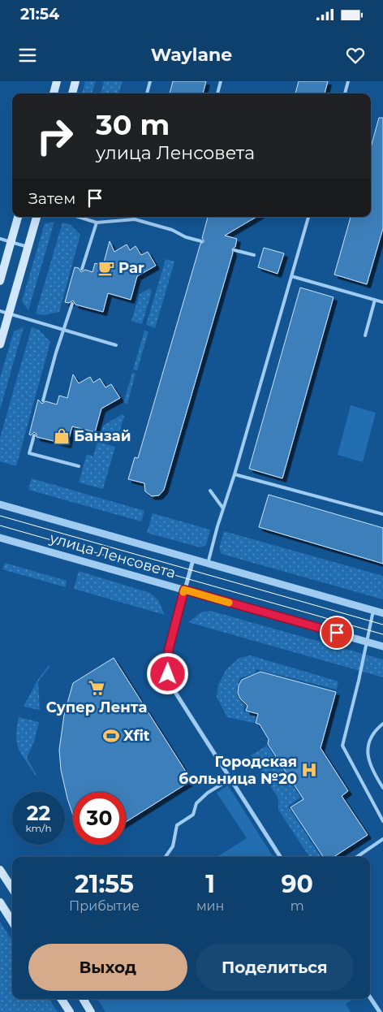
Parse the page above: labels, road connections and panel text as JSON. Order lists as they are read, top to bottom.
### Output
{
  "streets": {
    "street": ["улица Ленсовета"]
  },
  "places": {
    "cafe": ["Par"],
    "shop": ["Банзай"],
    "supermarket": ["Супер Лента"],
    "sports": ["Xfit"],
    "hospital": ["Городская больница №20"]
  },
  "page": {
    "status": "21:54",
    "header": "Waylane",
    "turn": ["30 m", "улица Ленсовета"],
    "then": "Затем",
    "speed": "22 km/h",
    "limit": "30",
    "eta": [
      "21:55",
      "Прибытие",
      "1",
      "мин",
      "90",
      "m"
    ],
    "buttons": ["Выход", "Поделиться"]
  }
}
